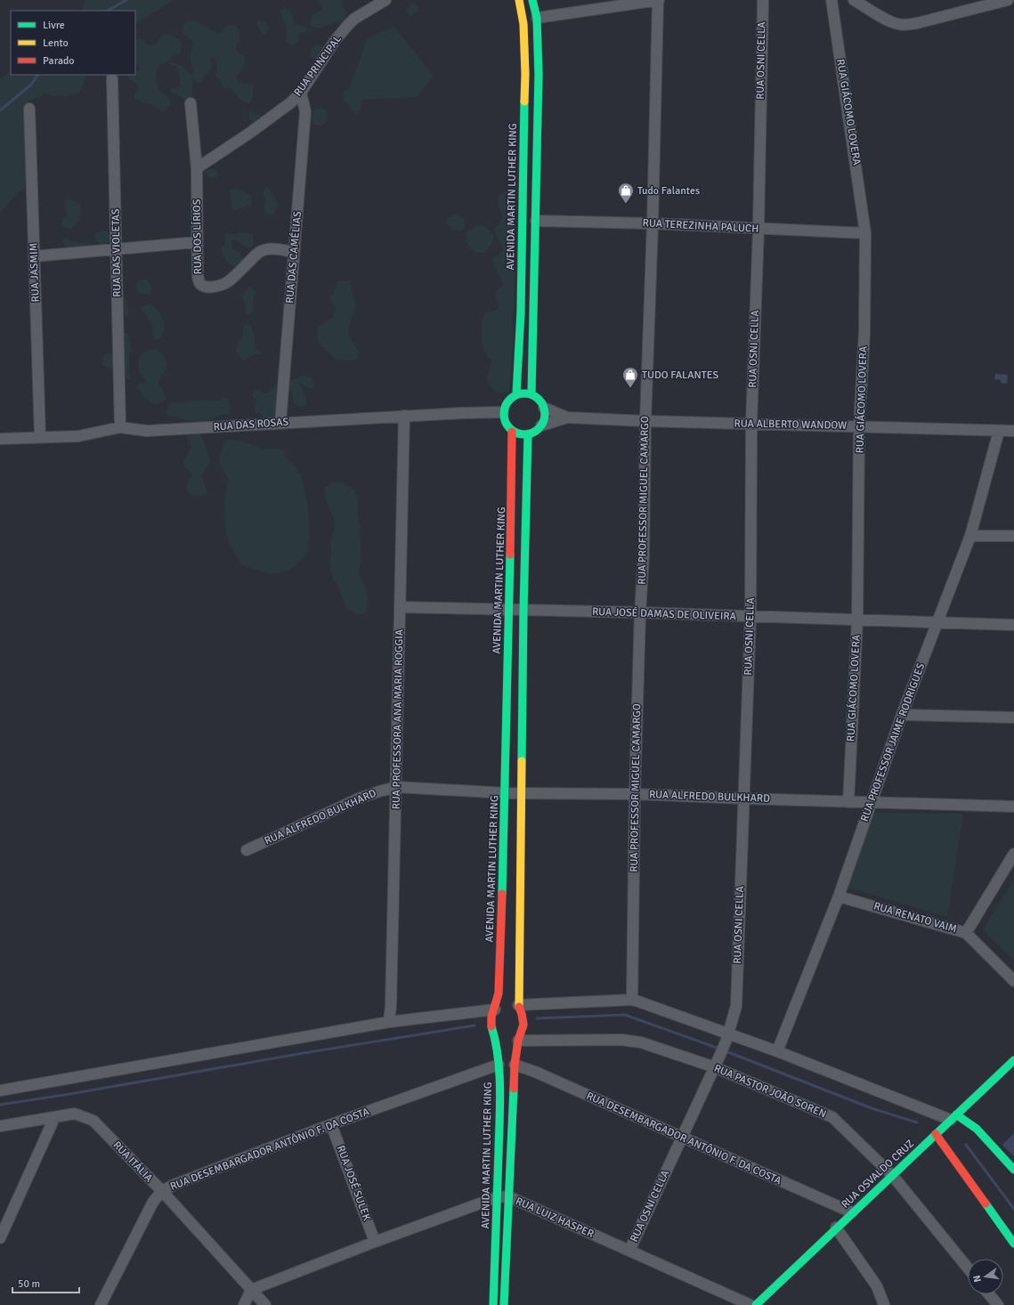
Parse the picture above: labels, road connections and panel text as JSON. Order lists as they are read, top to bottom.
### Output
{
  "streets": {
    "main road": ["AVENIDA MARTIN LUTHER KING", "RUA OSVALDO CRUZ"],
    "street": [
      "RUA OSNI CELLA",
      "RUA PRINCIPAL",
      "RUA GIÁCOMO LOVERA",
      "RUA TEREZINHA PALUCH",
      "RUA DOS LÍRIOS",
      "RUA DAS VIOLETAS",
      "RUA DAS CAMÉLIAS",
      "RUA JASMIM",
      "RUA DAS ROSAS",
      "RUA ALBERTO WANDOW",
      "RUA PROFESSOR MIGUEL CAMARGO",
      "RUA JOSÉ DAMAS DE OLIVEIRA",
      "RUA PROFESSORA ANA MARIA ROGGIA",
      "RUA PROFESSOR JAIME RODRIGUES",
      "RUA ALFREDO BULKHARD",
      "RUA RENATO VAIM",
      "RUA PASTOR JOÃO SOREN",
      "RUA DESEMBARGADOR ANTÔNIO F. DA COSTA",
      "RUA ITÁLIA",
      "RUA JOSÉ SULEK",
      "RUA LUIZ HASPER"
    ]
  },
  "crossings": [
    ["RUA OSNI CELLA", "RUA TEREZINHA PALUCH"],
    ["RUA OSNI CELLA", "RUA ALBERTO WANDOW"],
    ["RUA OSNI CELLA", "RUA JOSÉ DAMAS DE OLIVEIRA"],
    ["RUA OSNI CELLA", "RUA ALFREDO BULKHARD"],
    ["RUA OSNI CELLA", "RUA PASTOR JOÃO SOREN"],
    ["RUA OSNI CELLA", "RUA DESEMBARGADOR ANTÔNIO F. DA COSTA"],
    ["RUA OSNI CELLA", "RUA LUIZ HASPER"],
    ["RUA PRINCIPAL", "RUA DOS LÍRIOS"],
    ["RUA PRINCIPAL", "RUA DAS CAMÉLIAS"],
    ["RUA GIÁCOMO LOVERA", "RUA TEREZINHA PALUCH"],
    ["RUA GIÁCOMO LOVERA", "RUA ALBERTO WANDOW"],
    ["RUA GIÁCOMO LOVERA", "RUA JOSÉ DAMAS DE OLIVEIRA"],
    ["RUA GIÁCOMO LOVERA", "RUA ALFREDO BULKHARD"],
    ["AVENIDA MARTIN LUTHER KING", "RUA DAS ROSAS"],
    ["AVENIDA MARTIN LUTHER KING", "RUA ALBERTO WANDOW"],
    ["AVENIDA MARTIN LUTHER KING", "RUA JOSÉ DAMAS DE OLIVEIRA"],
    ["AVENIDA MARTIN LUTHER KING", "RUA ALFREDO BULKHARD"],
    ["AVENIDA MARTIN LUTHER KING", "RUA PASTOR JOÃO SOREN"],
    ["AVENIDA MARTIN LUTHER KING", "RUA DESEMBARGADOR ANTÔNIO F. DA COSTA"],
    ["AVENIDA MARTIN LUTHER KING", "RUA LUIZ HASPER"],
    ["RUA TEREZINHA PALUCH", "RUA PROFESSOR MIGUEL CAMARGO"],
    ["RUA DOS LÍRIOS", "RUA DAS CAMÉLIAS"],
    ["RUA DAS VIOLETAS", "RUA DAS ROSAS"],
    ["RUA DAS CAMÉLIAS", "RUA DAS ROSAS"],
    ["RUA JASMIM", "RUA DAS ROSAS"],
    ["RUA DAS ROSAS", "RUA ALBERTO WANDOW"],
    ["RUA DAS ROSAS", "RUA PROFESSORA ANA MARIA ROGGIA"],
    ["RUA ALBERTO WANDOW", "RUA PROFESSOR MIGUEL CAMARGO"],
    ["RUA ALBERTO WANDOW", "RUA PROFESSOR JAIME RODRIGUES"],
    ["RUA PROFESSOR MIGUEL CAMARGO", "RUA JOSÉ DAMAS DE OLIVEIRA"],
    ["RUA PROFESSOR MIGUEL CAMARGO", "RUA ALFREDO BULKHARD"],
    ["RUA JOSÉ DAMAS DE OLIVEIRA", "RUA PROFESSORA ANA MARIA ROGGIA"],
    ["RUA JOSÉ DAMAS DE OLIVEIRA", "RUA PROFESSOR JAIME RODRIGUES"],
    ["RUA PROFESSORA ANA MARIA ROGGIA", "RUA ALFREDO BULKHARD"],
    ["RUA PROFESSOR JAIME RODRIGUES", "RUA ALFREDO BULKHARD"],
    ["RUA PROFESSOR JAIME RODRIGUES", "RUA RENATO VAIM"],
    ["RUA PASTOR JOÃO SOREN", "RUA OSVALDO CRUZ"],
    ["RUA DESEMBARGADOR ANTÔNIO F. DA COSTA", "RUA ITÁLIA"],
    ["RUA DESEMBARGADOR ANTÔNIO F. DA COSTA", "RUA OSVALDO CRUZ"],
    ["RUA DESEMBARGADOR ANTÔNIO F. DA COSTA", "RUA JOSÉ SULEK"],
    ["RUA ITÁLIA", "RUA LUIZ HASPER"],
    ["RUA JOSÉ SULEK", "RUA LUIZ HASPER"]
  ],
  "places": {
    "shop": ["Tudo Falantes", "TUDO FALANTES"]
  },
  "legend": ["Livre", "Lento", "Parado"],
  "scale_bar": "50 m",
  "north": "left"
}
